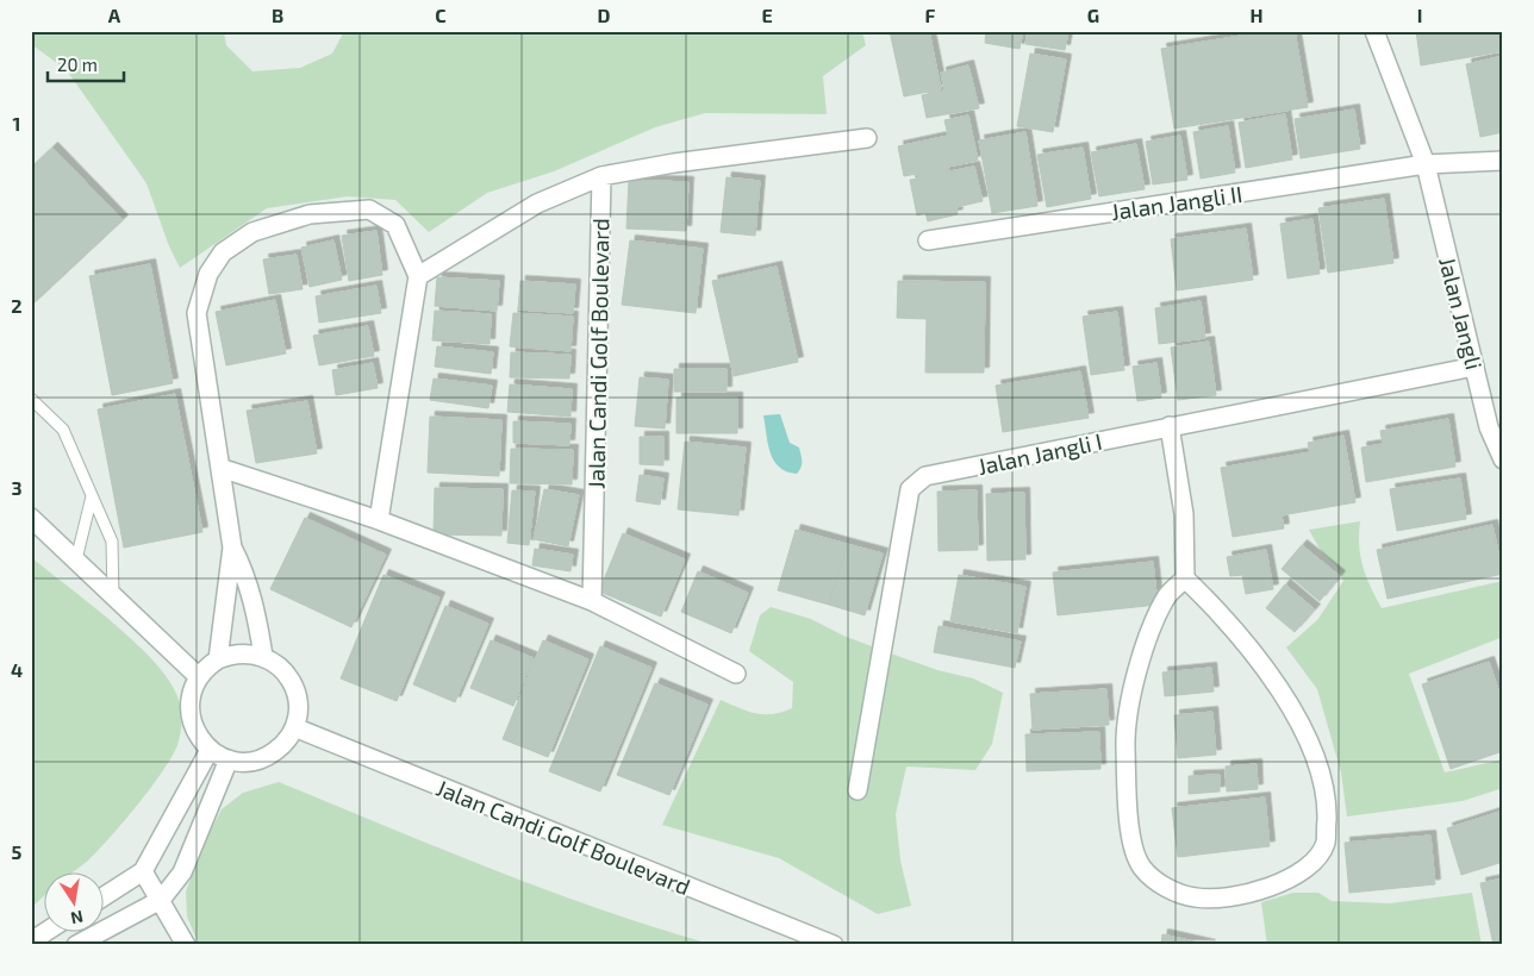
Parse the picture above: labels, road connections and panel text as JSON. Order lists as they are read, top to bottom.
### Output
{
  "streets": {
    "street": [
      "Jalan Jangli II",
      "Jalan Jangli",
      "Jalan Candi Golf Boulevard",
      "Jalan Jangli I"
    ]
  },
  "crossings": [
    ["Jalan Jangli II", "Jalan Jangli"],
    ["Jalan Jangli", "Jalan Jangli I"]
  ],
  "scale_bar": "20 m",
  "north": "bottom",
  "grid": {
    "columns": [
      "A",
      "B",
      "C",
      "D",
      "E",
      "F",
      "G",
      "H",
      "I"
    ],
    "rows": [
      "1",
      "2",
      "3",
      "4",
      "5"
    ]
  }
}
